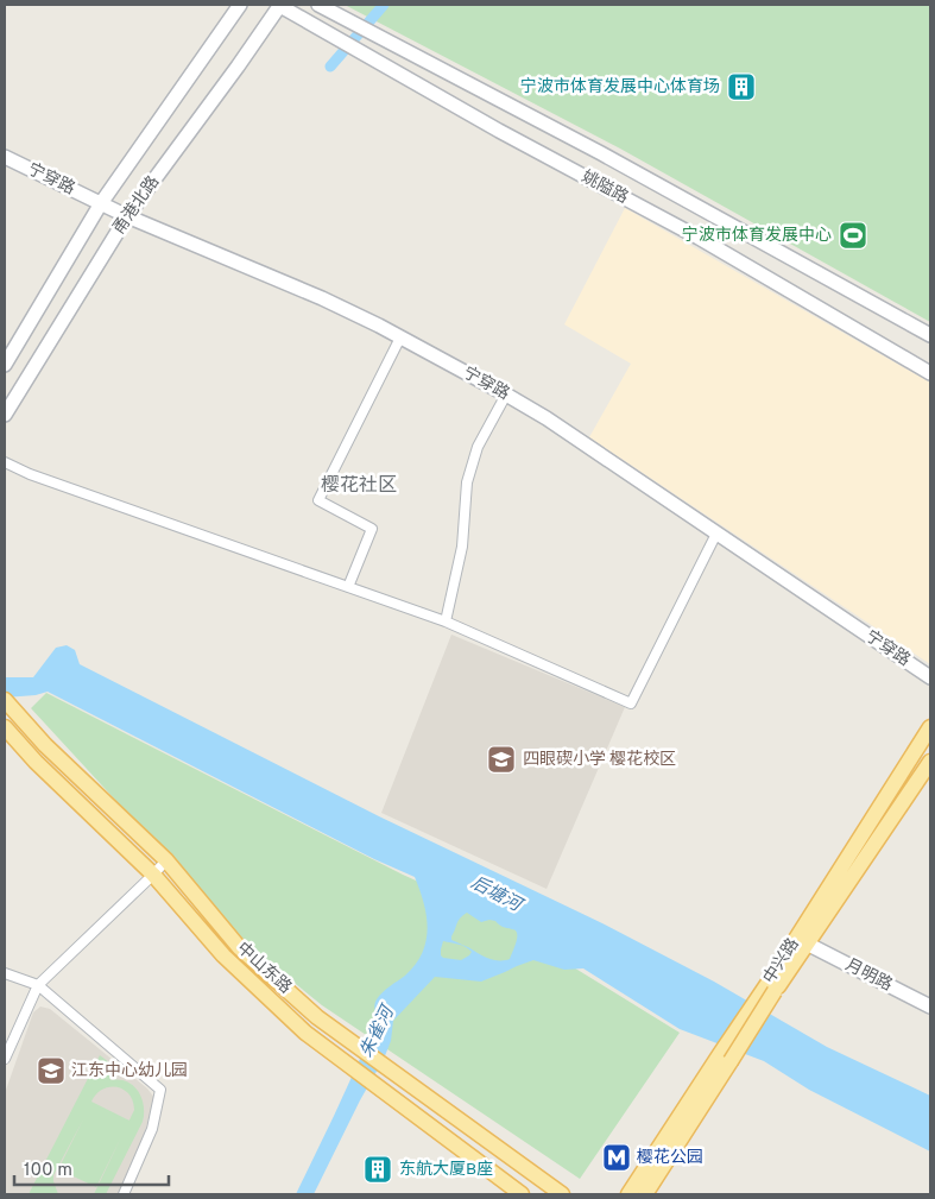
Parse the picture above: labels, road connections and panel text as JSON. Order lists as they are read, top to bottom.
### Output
{
  "streets": {
    "main road": [
      "宁穿路",
      "姚隘路",
      "甬港北路",
      "中兴路",
      "中山东路",
      "月明路"
    ]
  },
  "crossings": [
    ["宁穿路", "甬港北路"],
    ["姚隘路", "甬港北路"],
    ["中兴路", "月明路"]
  ],
  "districts": ["樱花社区"],
  "water": ["后塘河", "朱雀河"],
  "places": {
    "building": ["宁波市体育发展中心体育场", "东航大厦B座"],
    "sports": ["宁波市体育发展中心"],
    "school or university": ["四眼碶小学 樱花校区", "江东中心幼儿园"],
    "metro station": ["樱花公园"]
  },
  "scale_bar": "100 m"
}
